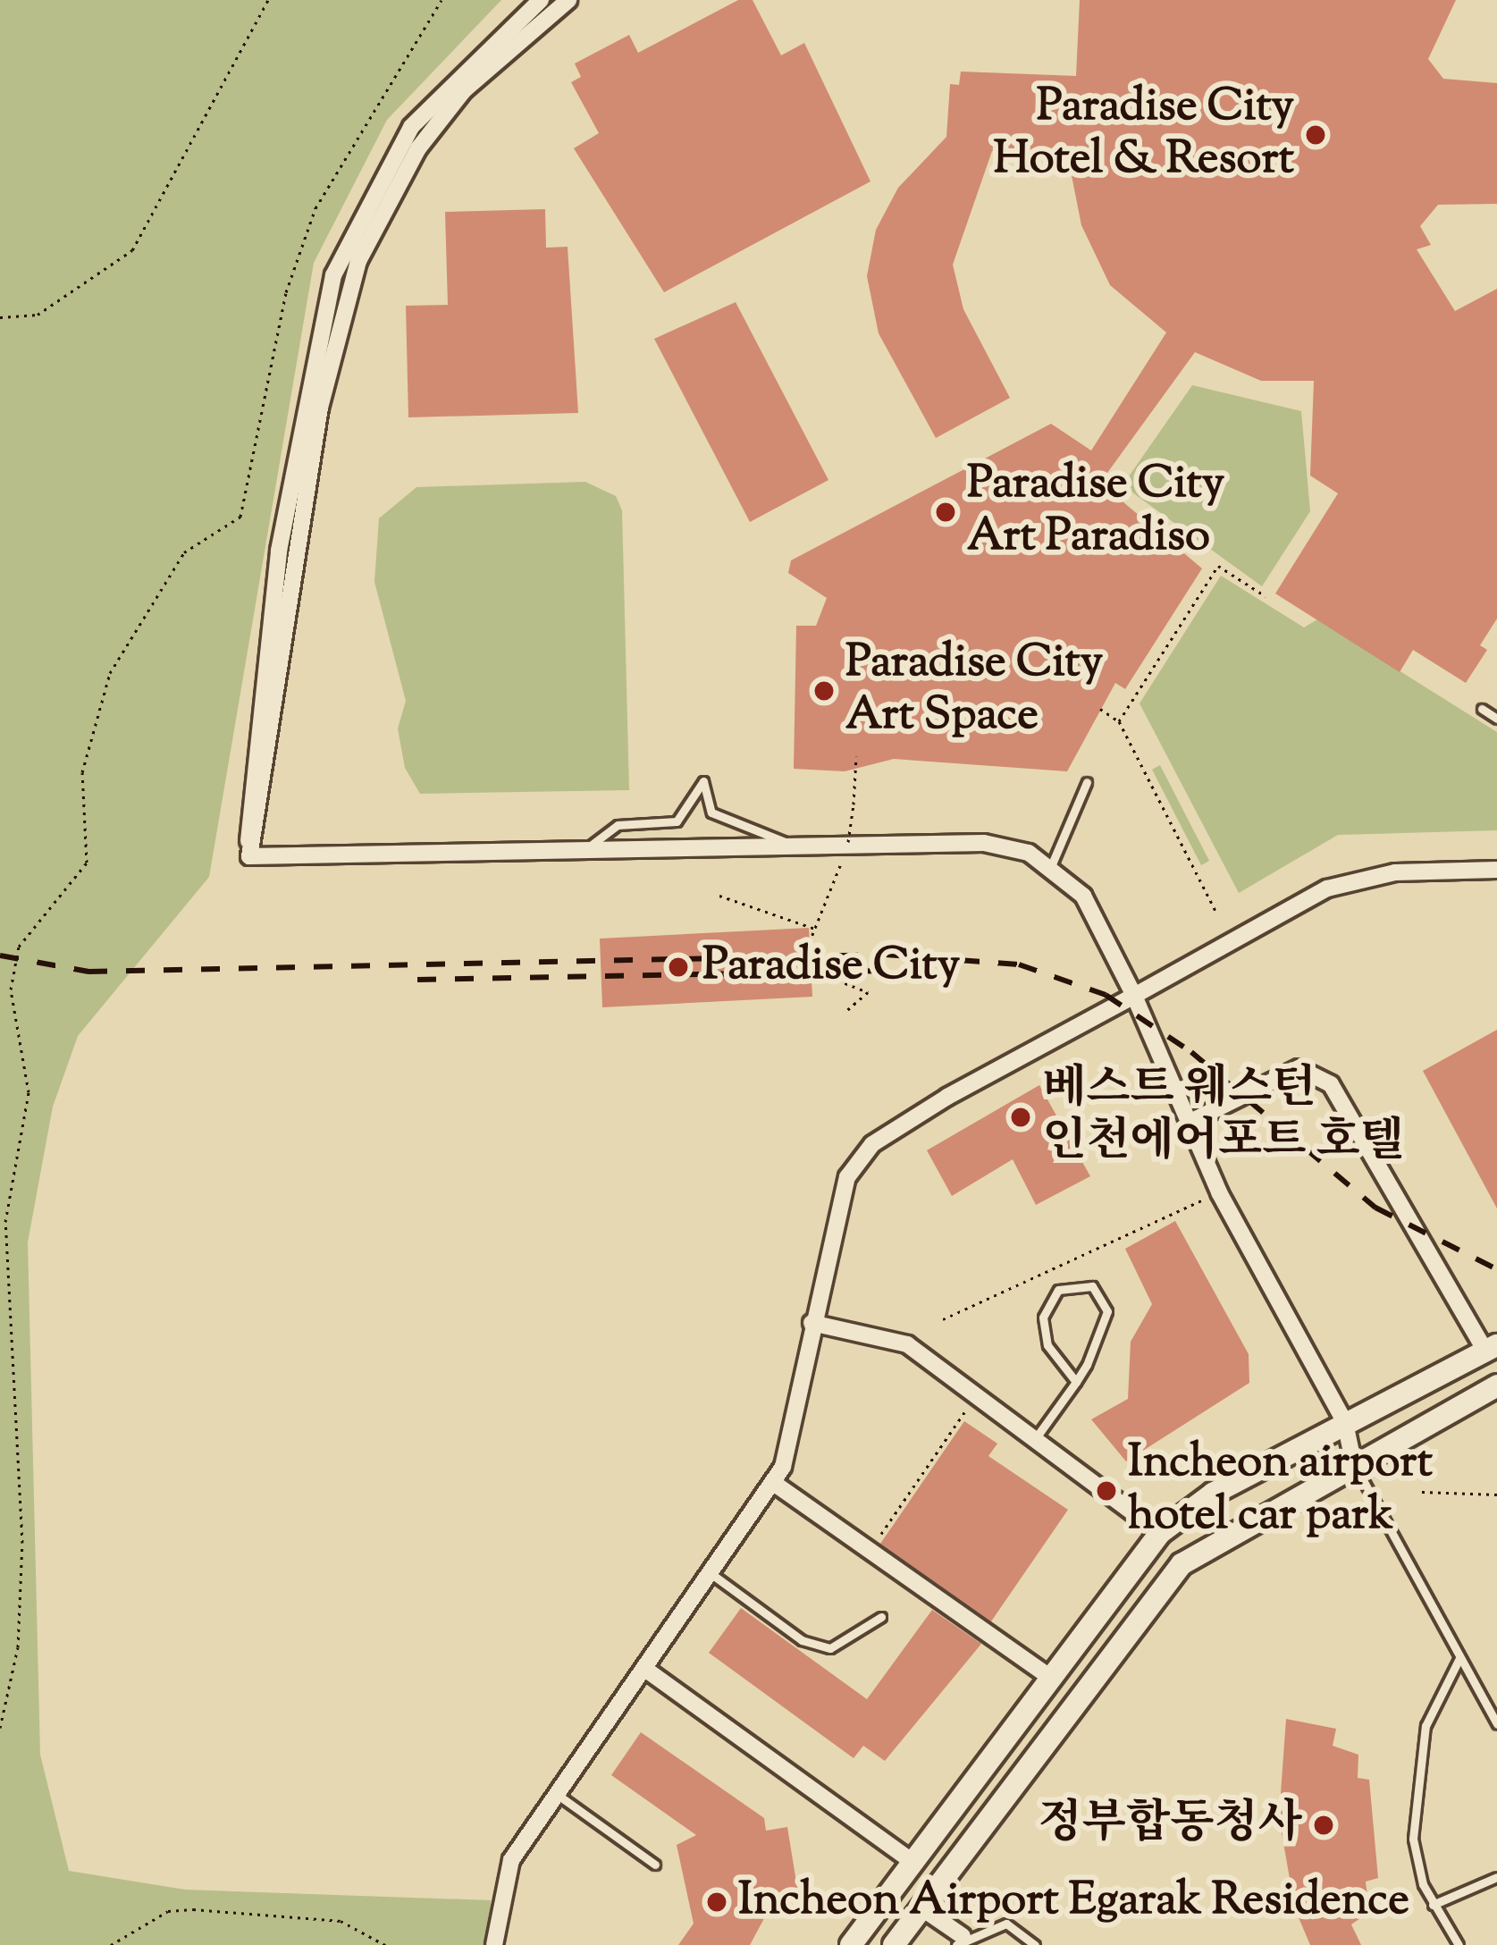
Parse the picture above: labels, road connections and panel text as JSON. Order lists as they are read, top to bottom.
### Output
{
  "places": [
    "Paradise City Hotel & Resort",
    "Paradise City Art Paradiso",
    "Paradise City Art Space",
    "Paradise City",
    "베스트 웨스턴 인천에어포트 호텔",
    "Incheon airport hotel car park",
    "정부합동청사",
    "Incheon Airport Egarak Residence"
  ]
}
